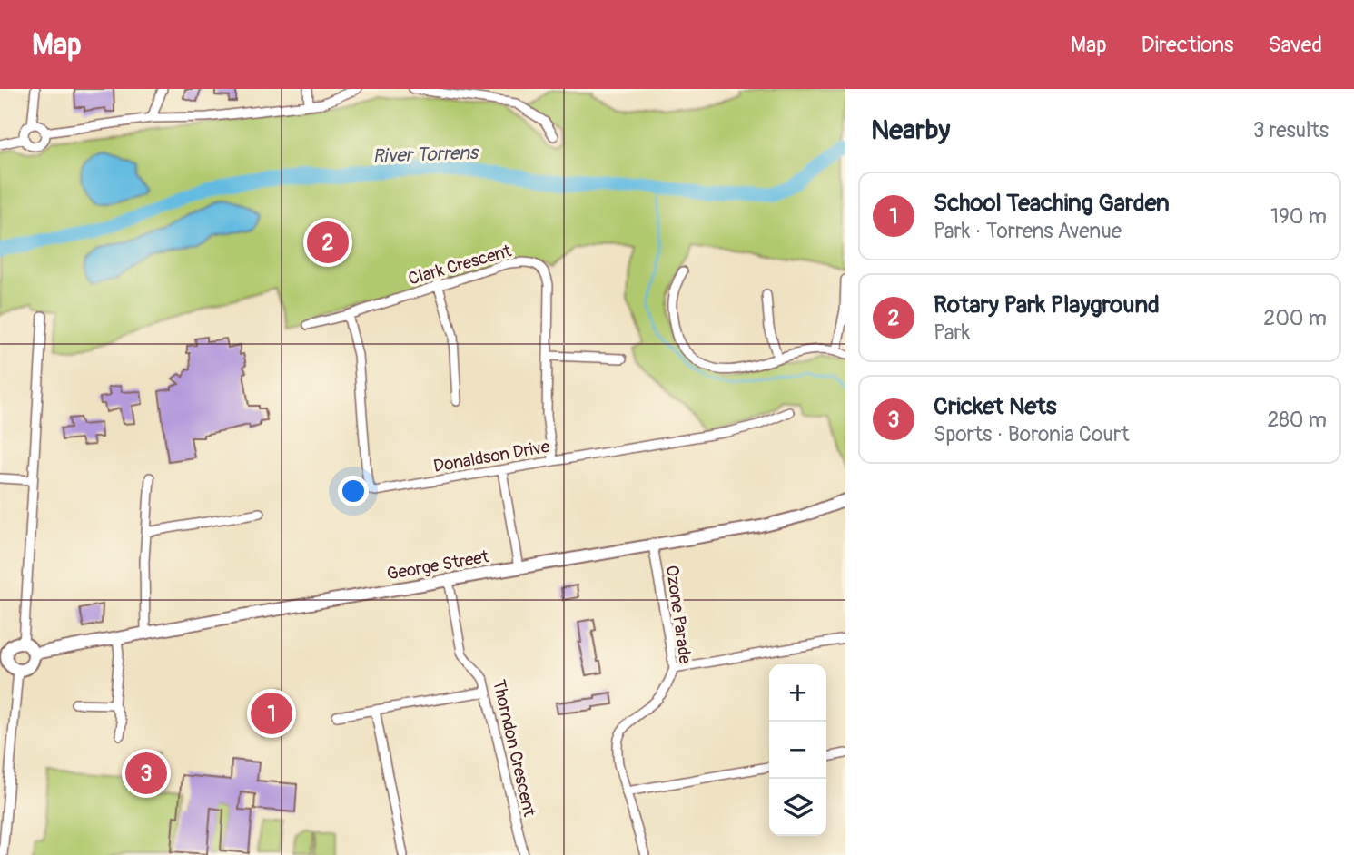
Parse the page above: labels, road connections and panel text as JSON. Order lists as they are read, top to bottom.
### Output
{
  "streets": {
    "street": [
      "Clark Crescent",
      "Donaldson Drive",
      "George Street",
      "Ozone Parade",
      "Thorndon Crescent"
    ]
  },
  "crossings": [
    ["Clark Crescent", "Donaldson Drive"],
    ["George Street", "Ozone Parade"],
    ["George Street", "Thorndon Crescent"]
  ],
  "water": ["River Torrens"],
  "page": {
    "header": "Map",
    "nav": ["Map", "Directions", "Saved"],
    "heading": ["Nearby", "3 results"],
    "list": [
      {
        "mark": "1",
        "name": "School Teaching Garden",
        "note": "Park · Torrens Avenue",
        "value": "190 m"
      },
      {
        "mark": "2",
        "name": "Rotary Park Playground",
        "note": "Park",
        "value": "200 m"
      },
      {
        "mark": "3",
        "name": "Cricket Nets",
        "note": "Sports · Boronia Court",
        "value": "280 m"
      }
    ],
    "pins": ["2", "1", "3"],
    "map_buttons": ["+", "−"]
  }
}
